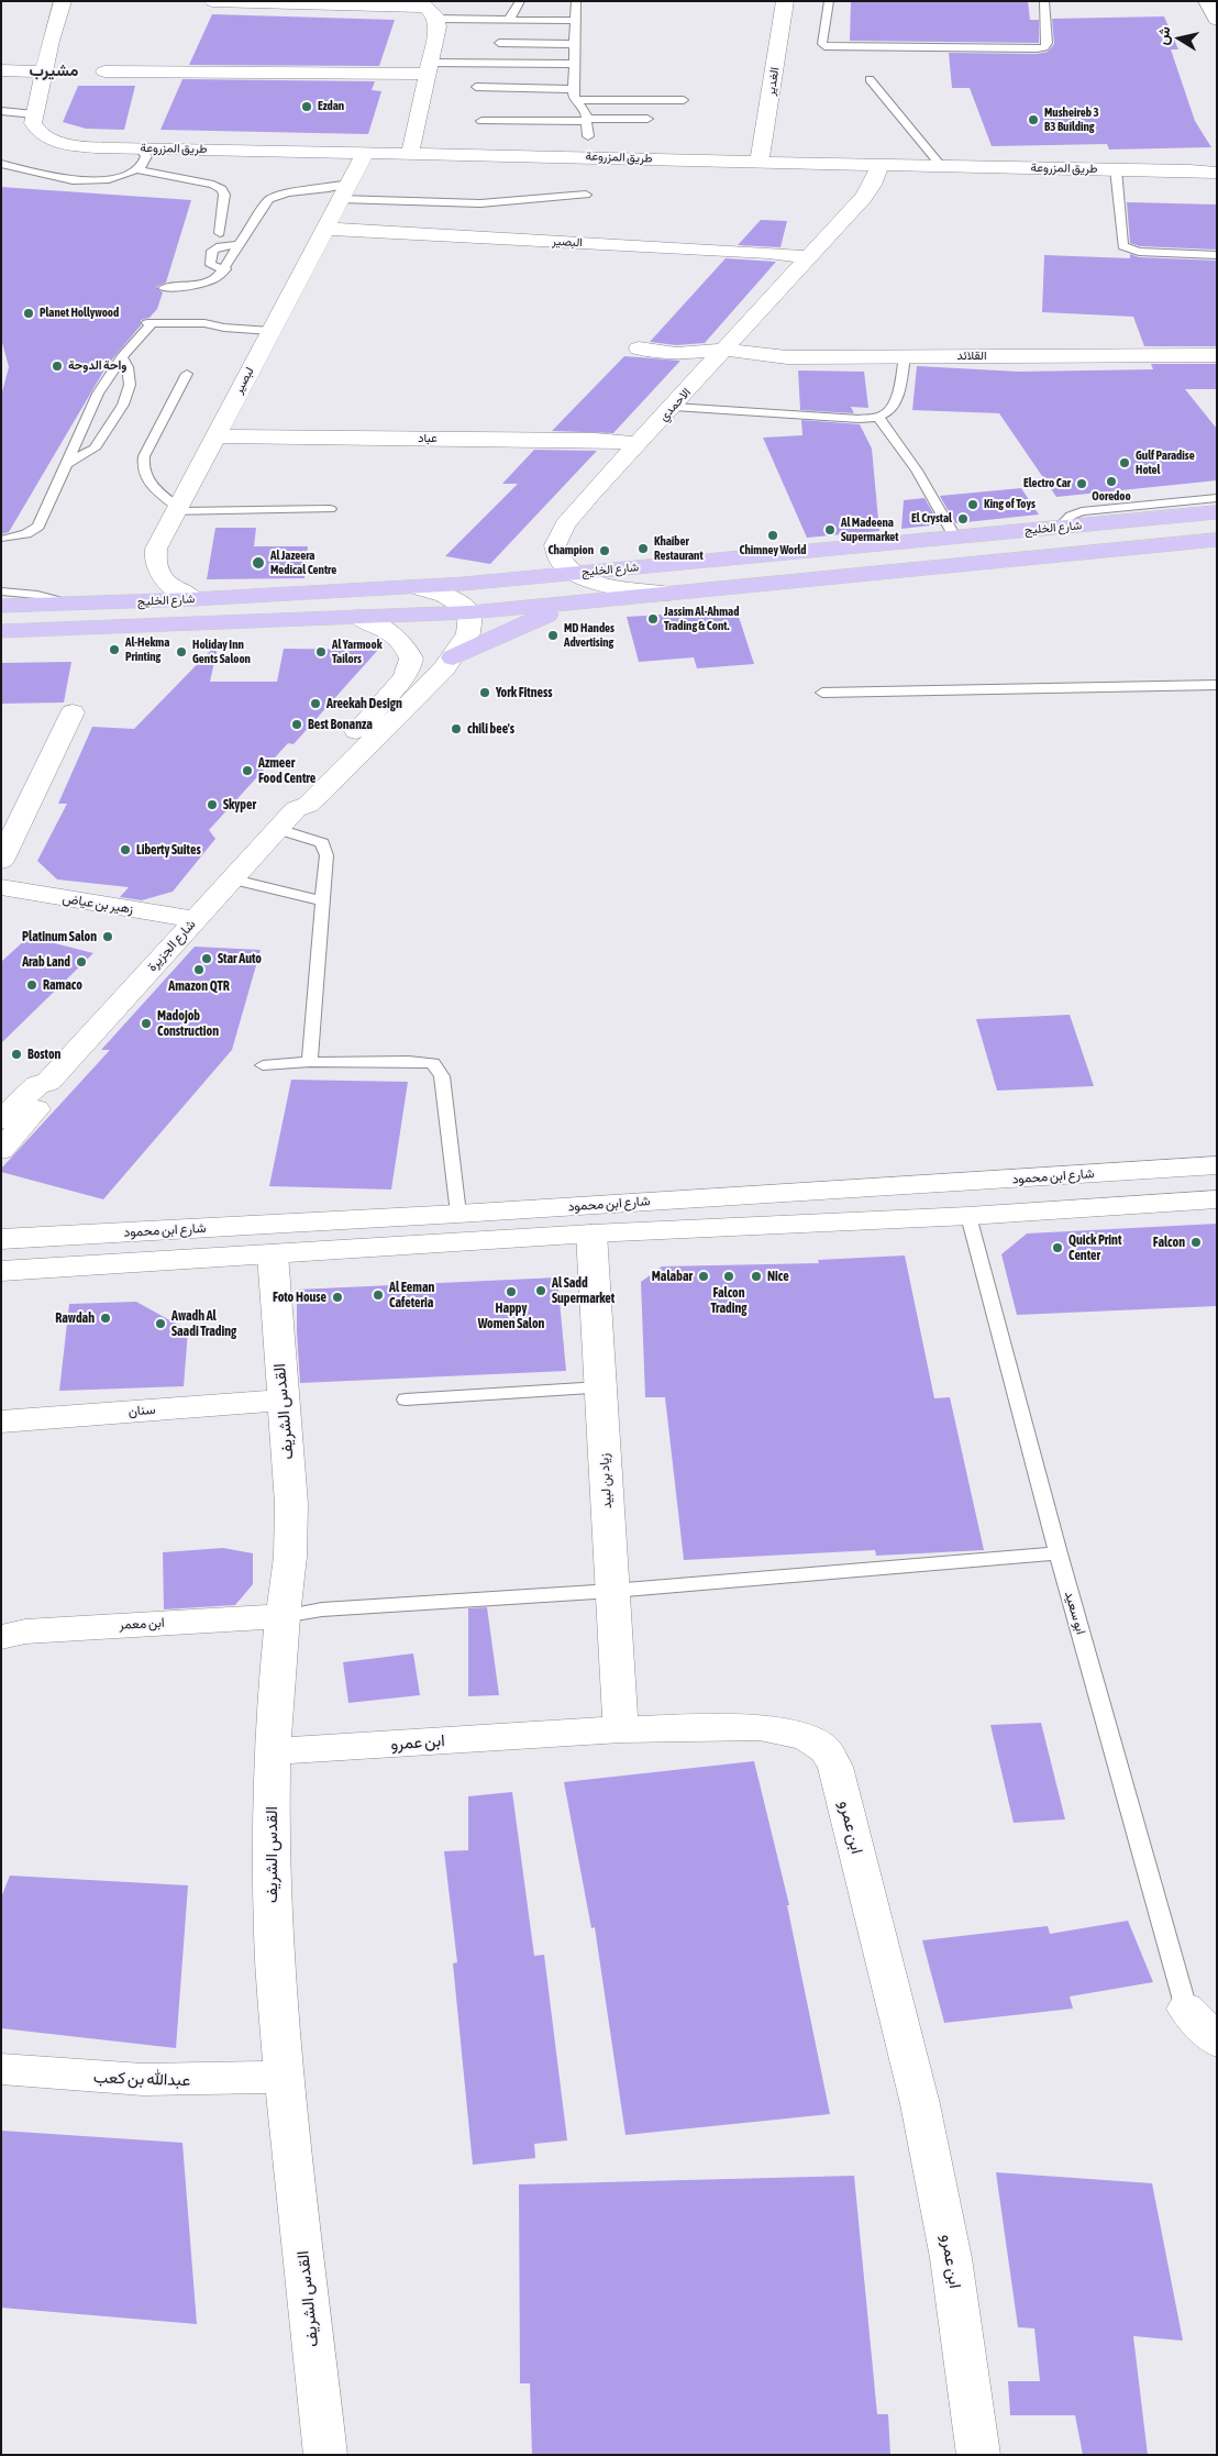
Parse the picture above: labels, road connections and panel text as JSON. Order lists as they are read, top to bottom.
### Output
{
  "streets": {
    "main road": ["شارع الخليج"],
    "street": [
      "الغدير",
      "طريق المزروعة",
      "البصير",
      "القلائد",
      "لبصير",
      "الاحمدي",
      "عباد",
      "زهير بن عياض",
      "شارع الجزيرة",
      "شارع ابن محمود",
      "سنان",
      "القدس الشريف",
      "زياد بن لبيد",
      "ابن معمر",
      "ابن عمرو",
      "عبدالله بن كعب"
    ],
    "lane": ["ابو سعيد"]
  },
  "crossings": [
    ["الغدير", "طريق المزروعة"],
    ["طريق المزروعة", "لبصير"],
    ["طريق المزروعة", "الاحمدي"],
    ["البصير", "لبصير"],
    ["البصير", "الاحمدي"],
    ["القلائد", "الاحمدي"],
    ["لبصير", "عباد"],
    ["لبصير", "شارع الخليج"],
    ["الاحمدي", "عباد"],
    ["الاحمدي", "شارع الخليج"],
    ["شارع الخليج", "شارع الجزيرة"],
    ["زهير بن عياض", "شارع الجزيرة"],
    ["شارع ابن محمود", "القدس الشريف"],
    ["شارع ابن محمود", "زياد بن لبيد"],
    ["شارع ابن محمود", "ابو سعيد"],
    ["سنان", "القدس الشريف"],
    ["القدس الشريف", "ابن معمر"],
    ["القدس الشريف", "ابن عمرو"],
    ["القدس الشريف", "عبدالله بن كعب"],
    ["زياد بن لبيد", "ابن عمرو"]
  ],
  "districts": ["مشيرب"],
  "places": [
    "Ezdan",
    "Musheireb 3 B3 Building",
    "Planet Hollywood",
    "واحة الدوحة",
    "Gulf Paradise Hotel",
    "Ooredoo",
    "Electro Car",
    "King of Toys",
    "El Crystal",
    "Al Madeena Supermarket",
    "Chimney World",
    "Khaiber Restaurant",
    "Champion",
    "Al Jazeera Medical Centre",
    "Jassim Al-Ahmad Trading & Cont.",
    "MD Handes Advertising",
    "Al-Hekma Printing",
    "Holiday Inn Gents Saloon",
    "Al Yarmook Tailors",
    "York Fitness",
    "Areekah Design",
    "Best Bonanza",
    "chili bee's",
    "Azmeer Food Centre",
    "Skyper",
    "Liberty Suites",
    "Platinum Salon",
    "Star Auto",
    "Arab Land",
    "Amazon QTR",
    "Ramaco",
    "Madojob Construction",
    "Boston",
    "Falcon",
    "Quick Print Center",
    "Malabar",
    "Falcon Trading",
    "Nice",
    "Al Sadd Supermarket",
    "Happy Women Salon",
    "Al Eeman Cafeteria",
    "Foto House",
    "Rawdah",
    "Awadh Al Saadi Trading"
  ],
  "north": "left"
}
